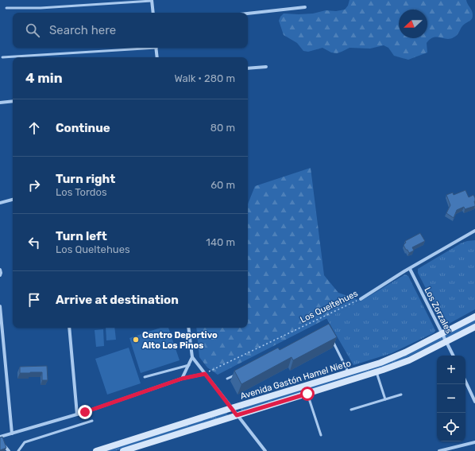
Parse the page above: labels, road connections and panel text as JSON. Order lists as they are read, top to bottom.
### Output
{
  "streets": {
    "main road": ["Avenida Gastón Hamel Nieto"],
    "street": ["Los Queltehues", "Los Zorzales"]
  },
  "crossings": [
    ["Los Queltehues", "Los Zorzales"],
    ["Los Zorzales", "Avenida Gastón Hamel Nieto"]
  ],
  "places": ["Centro Deportivo Alto Los Pinos"],
  "north": "left",
  "page": {
    "search": "Search here",
    "heading": ["4 min", "Walk · 280 m"],
    "list": [
      ["Continue", "80 m"],
      ["Turn right", "Los Tordos", "60 m"],
      ["Turn left", "Los Queltehues", "140 m"],
      "Arrive at destination"
    ],
    "map_buttons": ["+", "−"]
  }
}
